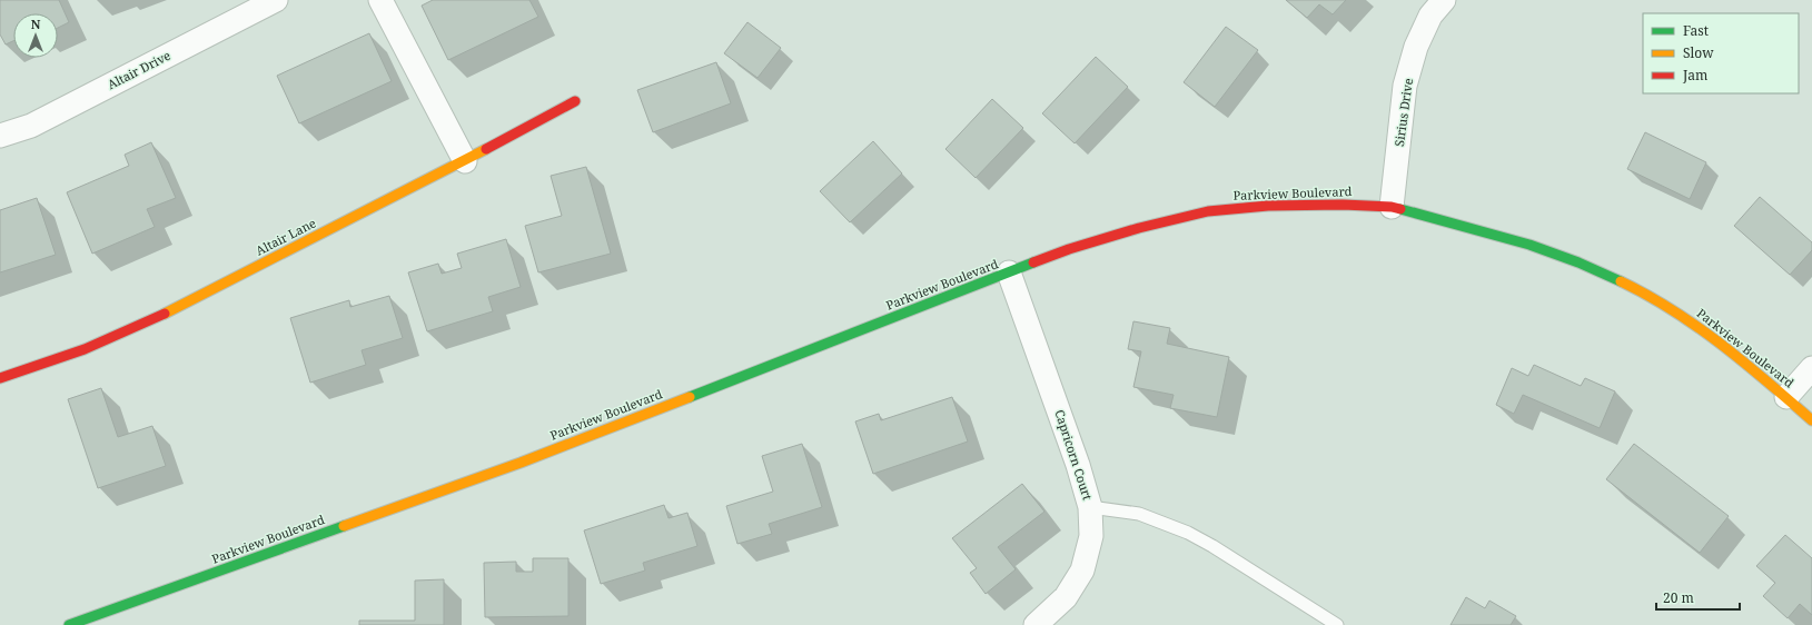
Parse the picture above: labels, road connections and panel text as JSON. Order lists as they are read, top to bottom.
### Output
{
  "streets": {
    "street": [
      "Altair Drive",
      "Sirius Drive",
      "Parkview Boulevard",
      "Altair Lane",
      "Capricorn Court"
    ]
  },
  "crossings": [
    ["Sirius Drive", "Parkview Boulevard"],
    ["Parkview Boulevard", "Capricorn Court"]
  ],
  "legend": ["Fast", "Slow", "Jam"],
  "scale_bar": "20 m",
  "north": "top"
}
